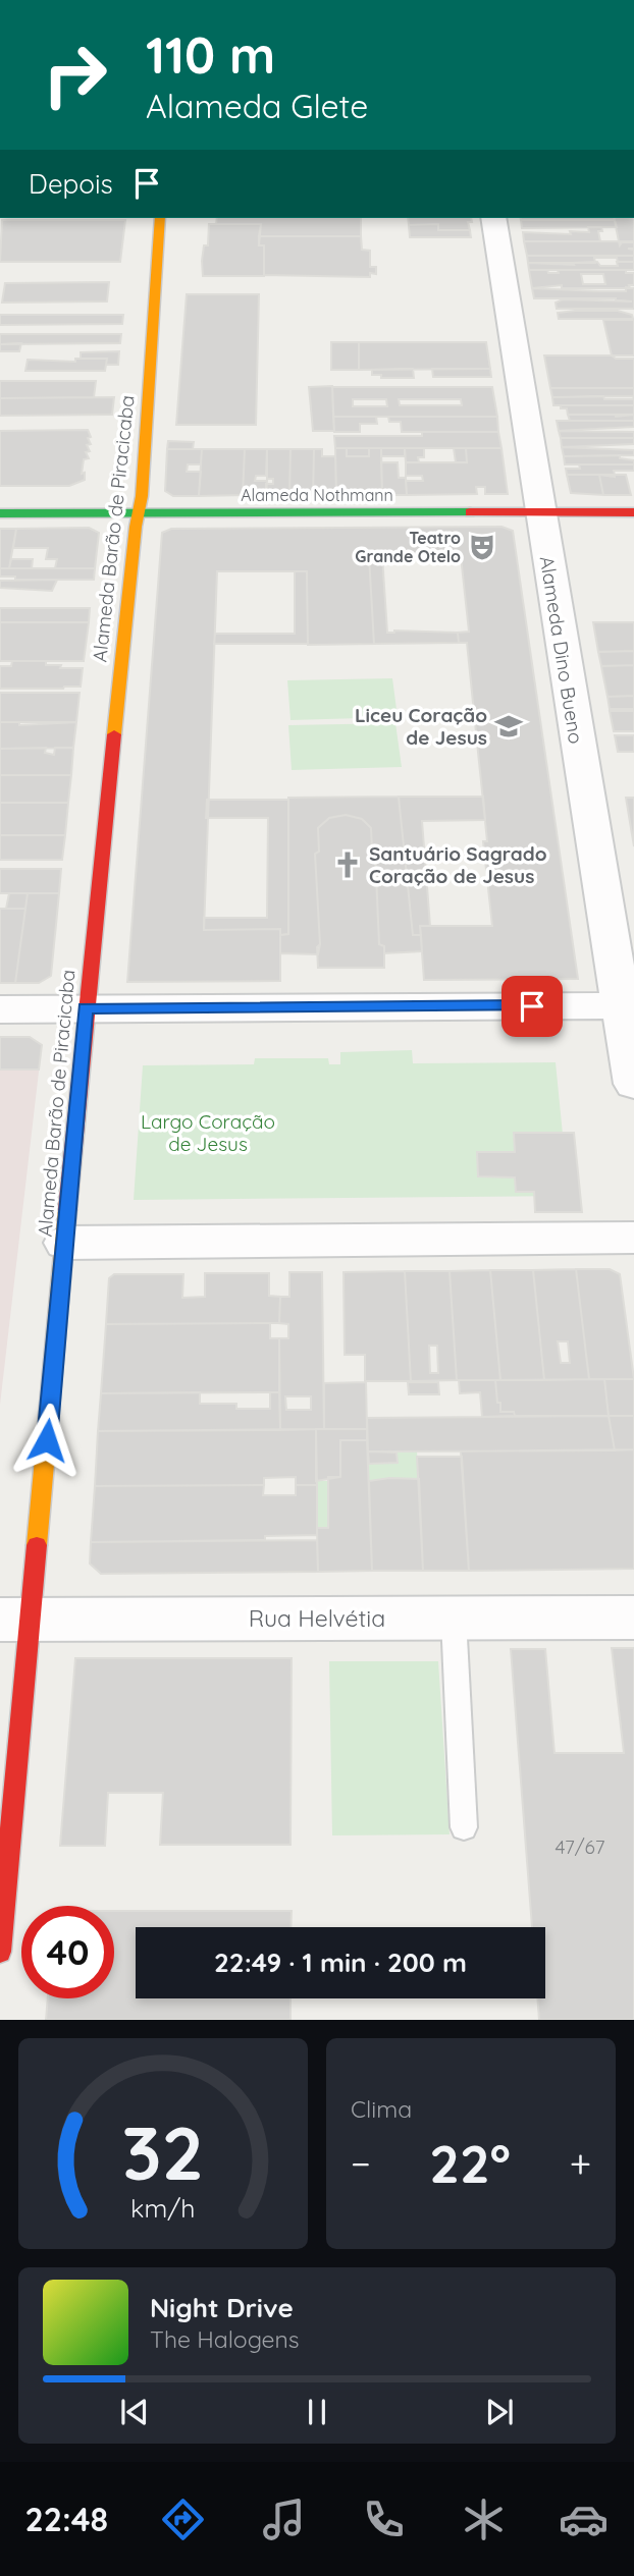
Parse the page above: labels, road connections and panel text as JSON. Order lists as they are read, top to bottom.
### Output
{
  "streets": {
    "street": [
      "Alameda Nothmann",
      "Alameda Barão de Piracicaba",
      "Alameda Dino Bueno",
      "Rua Helvétia"
    ]
  },
  "crossings": [
    ["Alameda Nothmann", "Alameda Barão de Piracicaba"],
    ["Alameda Nothmann", "Alameda Dino Bueno"],
    ["Alameda Barão de Piracicaba", "Rua Helvétia"]
  ],
  "parks": ["Largo Coração de Jesus"],
  "places": {
    "theatre": ["Teatro Grande Otelo"],
    "school or university": ["Liceu Coração de Jesus"],
    "church": ["Santuário Sagrado Coração de Jesus"]
  },
  "house_numbers": ["47/67"],
  "page": {
    "turn": ["110 m", "Alameda Glete"],
    "then": "Depois",
    "limit": "40",
    "trip": "22:49 · 1 min · 200 m",
    "tile": "Clima",
    "heat": ["−", "22°", "+"],
    "song": ["Night Drive", "The Halogens"],
    "tabs": "22:48",
    "gauge": ["32", "km/h"]
  }
}
